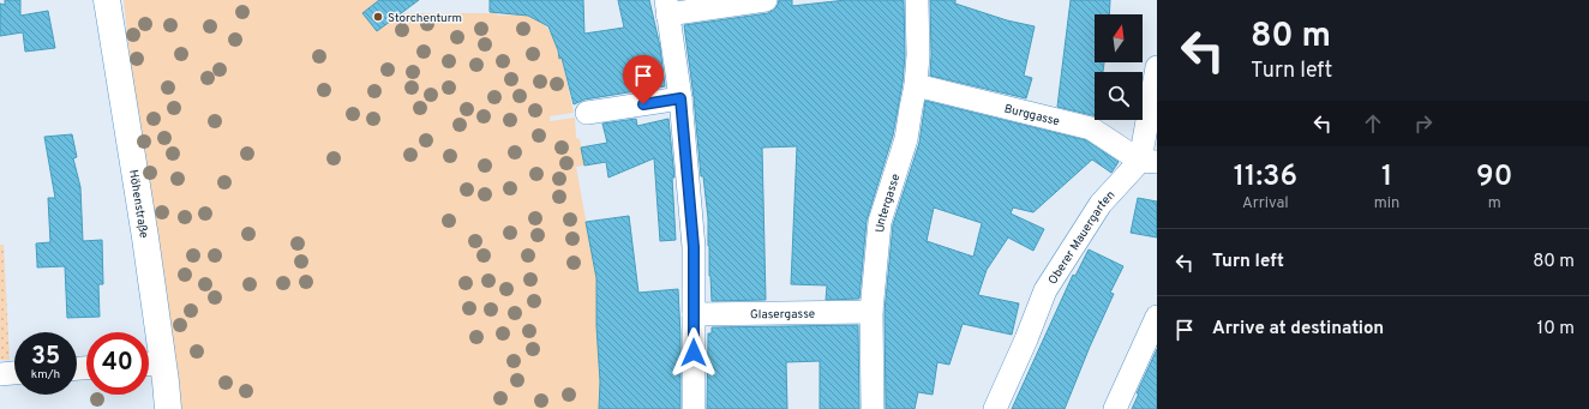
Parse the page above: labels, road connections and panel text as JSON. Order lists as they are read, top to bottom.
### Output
{
  "streets": {
    "main road": ["Höhenstraße"],
    "street": [
      "Burggasse",
      "Untergasse",
      "Oberer Mauergarten",
      "Glasergasse"
    ]
  },
  "crossings": [
    ["Burggasse", "Untergasse"],
    ["Burggasse", "Oberer Mauergarten"],
    ["Untergasse", "Glasergasse"]
  ],
  "places": ["Storchenturm"],
  "north": "top",
  "page": {
    "turn": ["80 m", "Turn left"],
    "eta": [
      "11:36",
      "Arrival",
      "1",
      "min",
      "90",
      "m"
    ],
    "list": [
      {
        "name": "Turn left",
        "value": "80 m"
      },
      {
        "name": "Arrive at destination",
        "value": "10 m"
      }
    ],
    "speed": "35 km/h",
    "limit": "40"
  }
}
